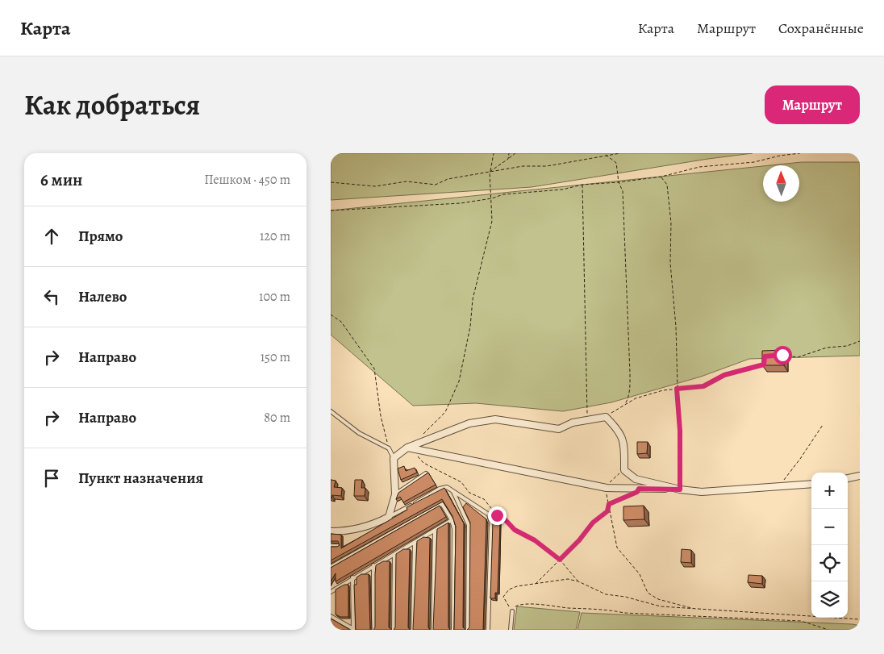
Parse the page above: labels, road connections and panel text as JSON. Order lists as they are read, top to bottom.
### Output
{
  "north": "top",
  "page": {
    "header": "Карта",
    "nav": ["Карта", "Маршрут", "Сохранённые"],
    "title": "Как добраться",
    "buttons": "Маршрут",
    "heading": ["6 мин", "Пешком · 450 m"],
    "list": [
      ["Прямо", "120 m"],
      ["Налево", "100 m"],
      ["Направо", "150 m"],
      ["Направо", "80 m"],
      "Пункт назначения"
    ],
    "map_buttons": ["+", "−"]
  }
}
